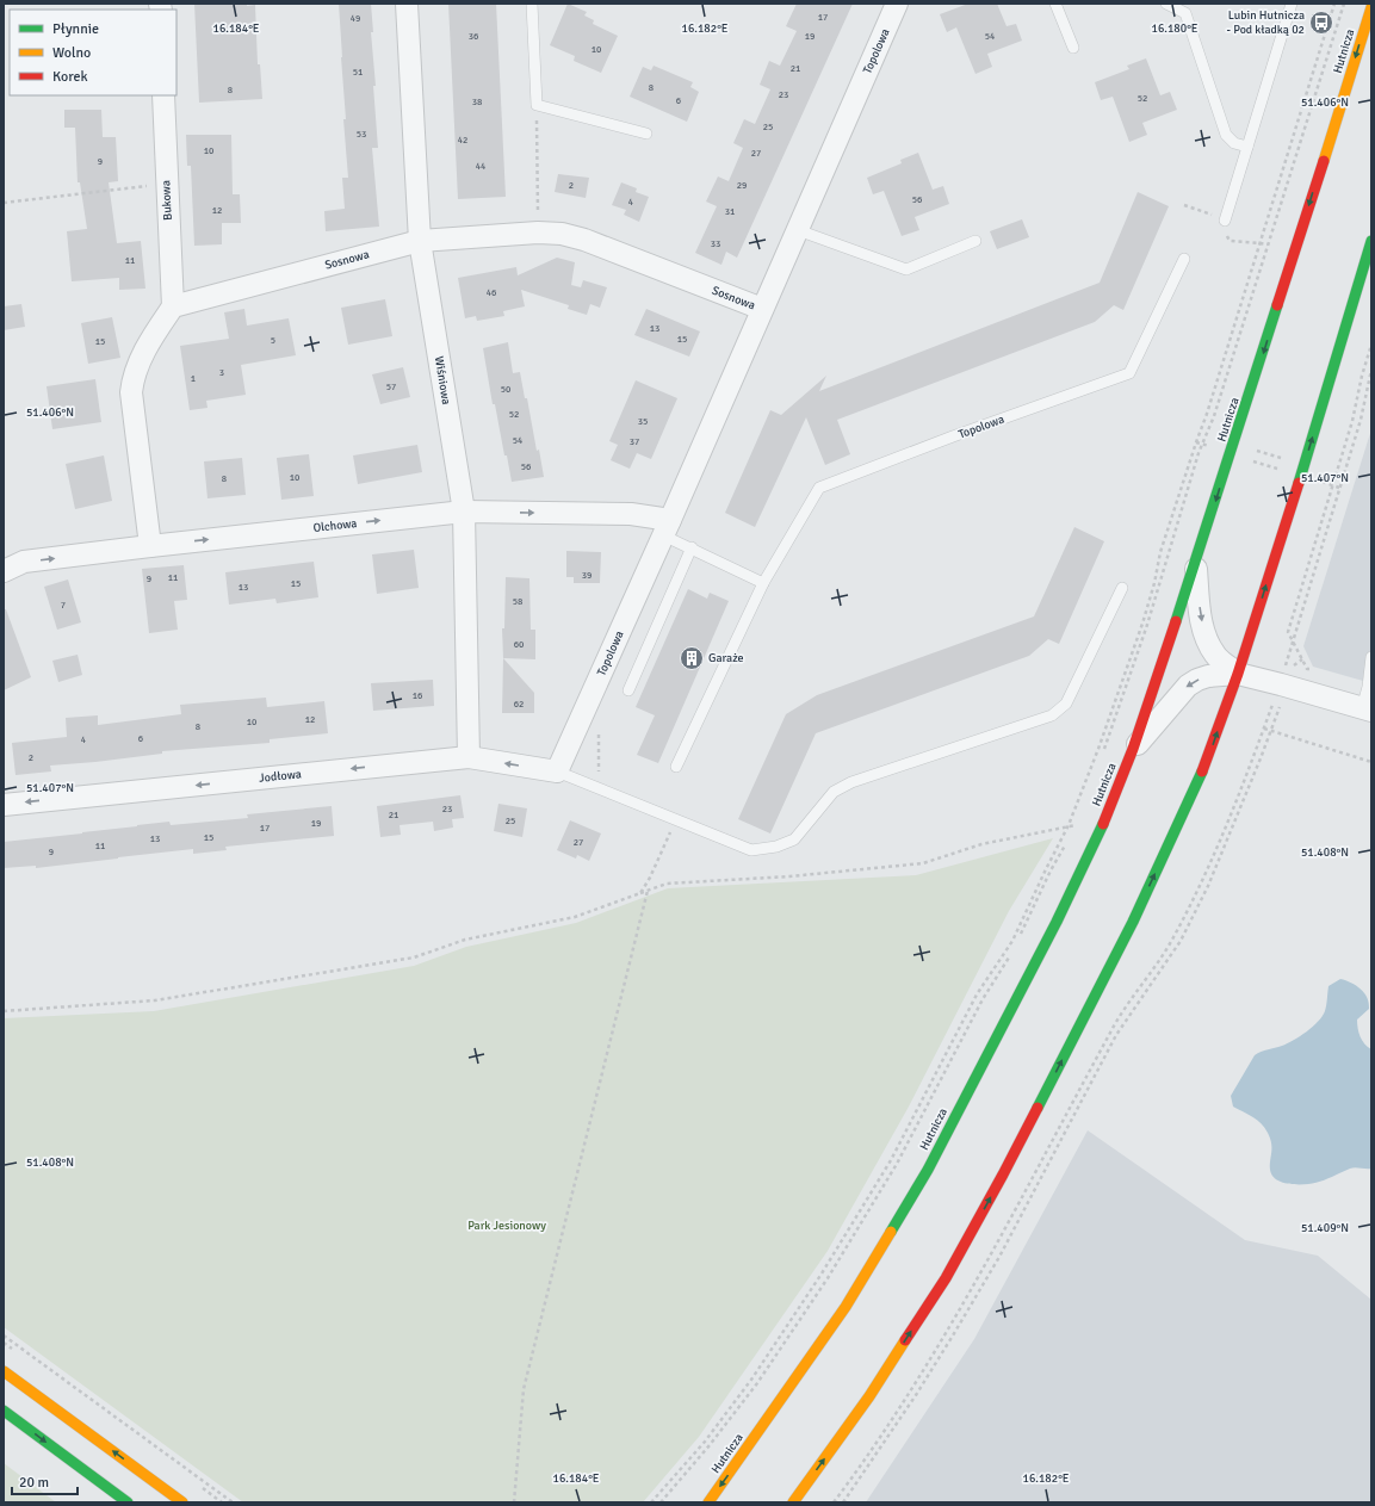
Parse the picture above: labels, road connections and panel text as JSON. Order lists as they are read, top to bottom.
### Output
{
  "streets": {
    "main road": ["Hutnicza"],
    "street": [
      "Topolowa",
      "Bukowa",
      "Sosnowa",
      "Wiśniowa",
      "Olchowa",
      "Jodłowa"
    ]
  },
  "crossings": [
    ["Topolowa", "Sosnowa"],
    ["Topolowa", "Olchowa"],
    ["Topolowa", "Jodłowa"],
    ["Bukowa", "Sosnowa"],
    ["Sosnowa", "Wiśniowa"],
    ["Wiśniowa", "Olchowa"],
    ["Wiśniowa", "Jodłowa"]
  ],
  "one_way": ["Olchowa", "Jodłowa"],
  "parks": ["Park Jesionowy"],
  "places": {
    "bus stop": ["Lubin Hutnicza - Pod kładką 02"],
    "building": ["Garaże"]
  },
  "house_numbers": [
    "17",
    "49",
    "36",
    "19",
    "54",
    "10",
    "21",
    "51",
    "8",
    "8",
    "23",
    "52",
    "6",
    "38",
    "25",
    "53",
    "42",
    "10",
    "27",
    "9",
    "44",
    "2",
    "29",
    "56",
    "4",
    "12",
    "31",
    "33",
    "11",
    "46",
    "13",
    "15",
    "5",
    "15",
    "3",
    "1",
    "57",
    "50",
    "52",
    "35",
    "54",
    "37",
    "56",
    "10",
    "8",
    "39",
    "11",
    "9",
    "15",
    "13",
    "58",
    "7",
    "60",
    "16",
    "62",
    "12",
    "10",
    "8",
    "6",
    "4",
    "2",
    "23",
    "21",
    "25",
    "19",
    "17",
    "15",
    "13",
    "27",
    "11",
    "9"
  ],
  "legend": ["Płynnie", "Wolno", "Korek"],
  "scale_bar": "20 m",
  "coordinates": [
    "16.184°E",
    "16.182°E",
    "16.180°E",
    "51.406°N",
    "51.407°N",
    "51.408°N",
    "51.409°N"
  ]
}
